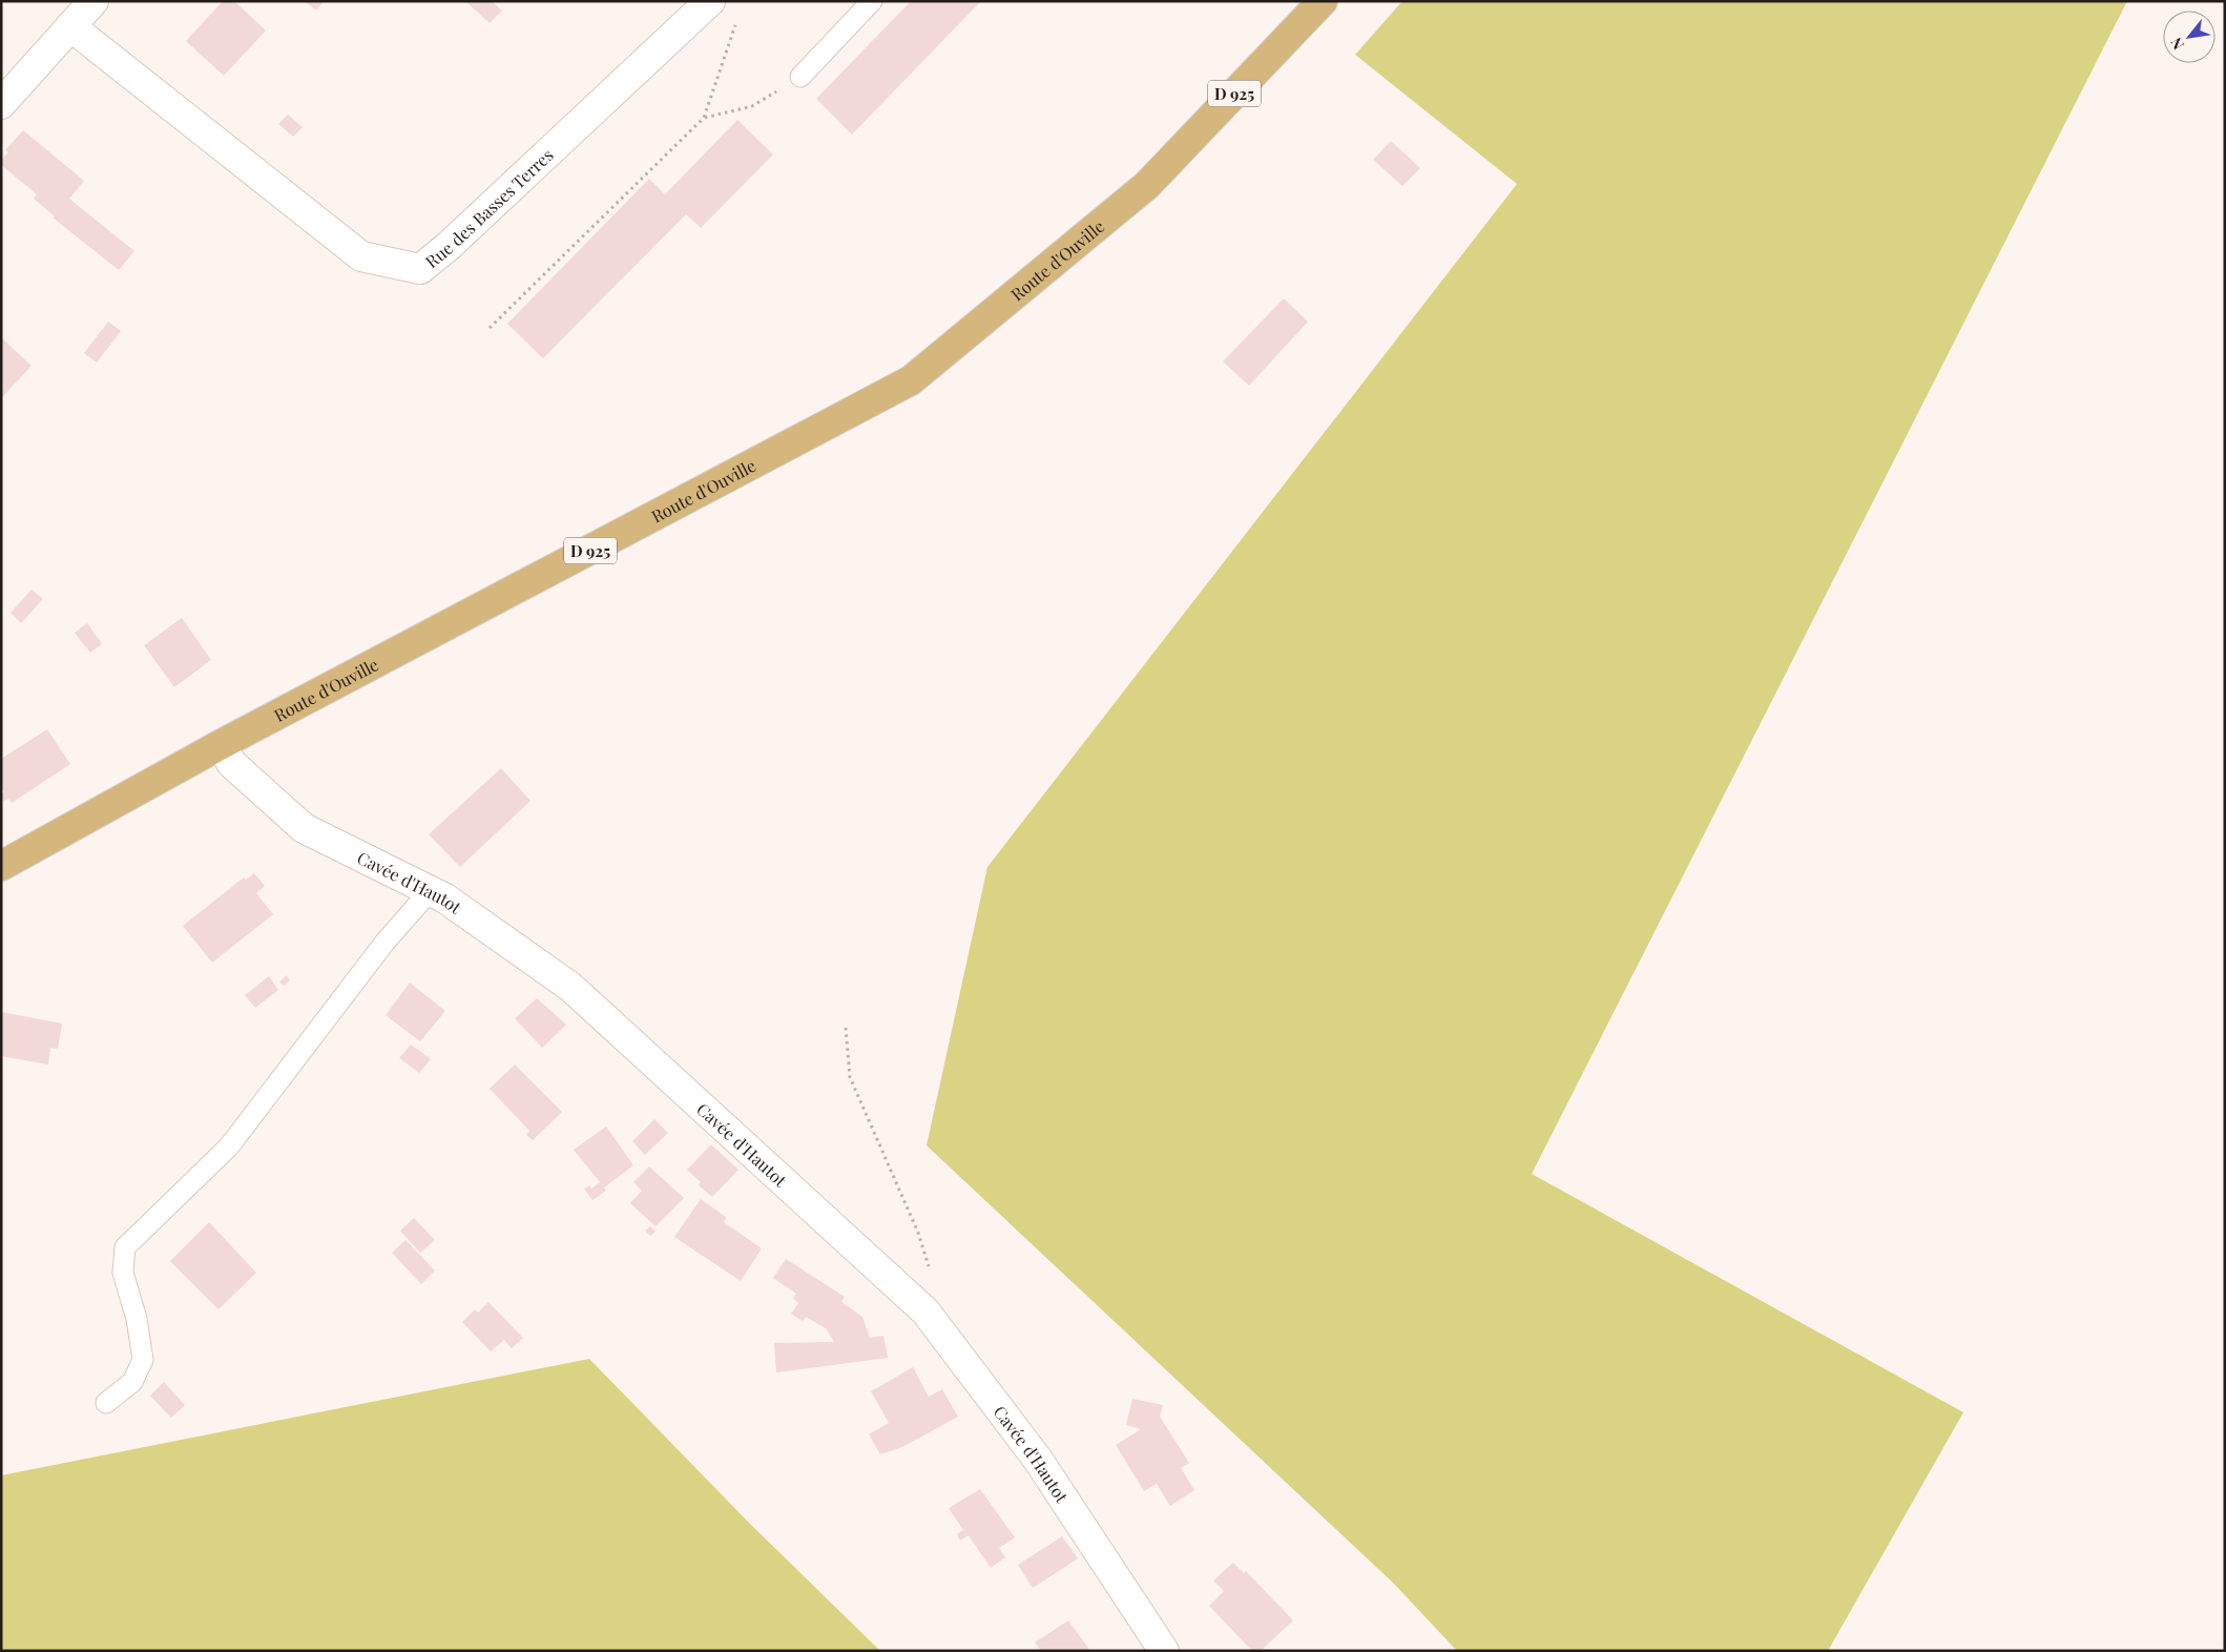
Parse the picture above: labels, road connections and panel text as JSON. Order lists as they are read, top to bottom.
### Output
{
  "streets": {
    "main road": ["D 925", "Route d'Ouville"],
    "street": ["Rue des Basses Terres", "Cavée d'Hautot"]
  },
  "crossings": [
    ["Route d'Ouville", "Cavée d'Hautot"]
  ],
  "north": "bottom left"
}
